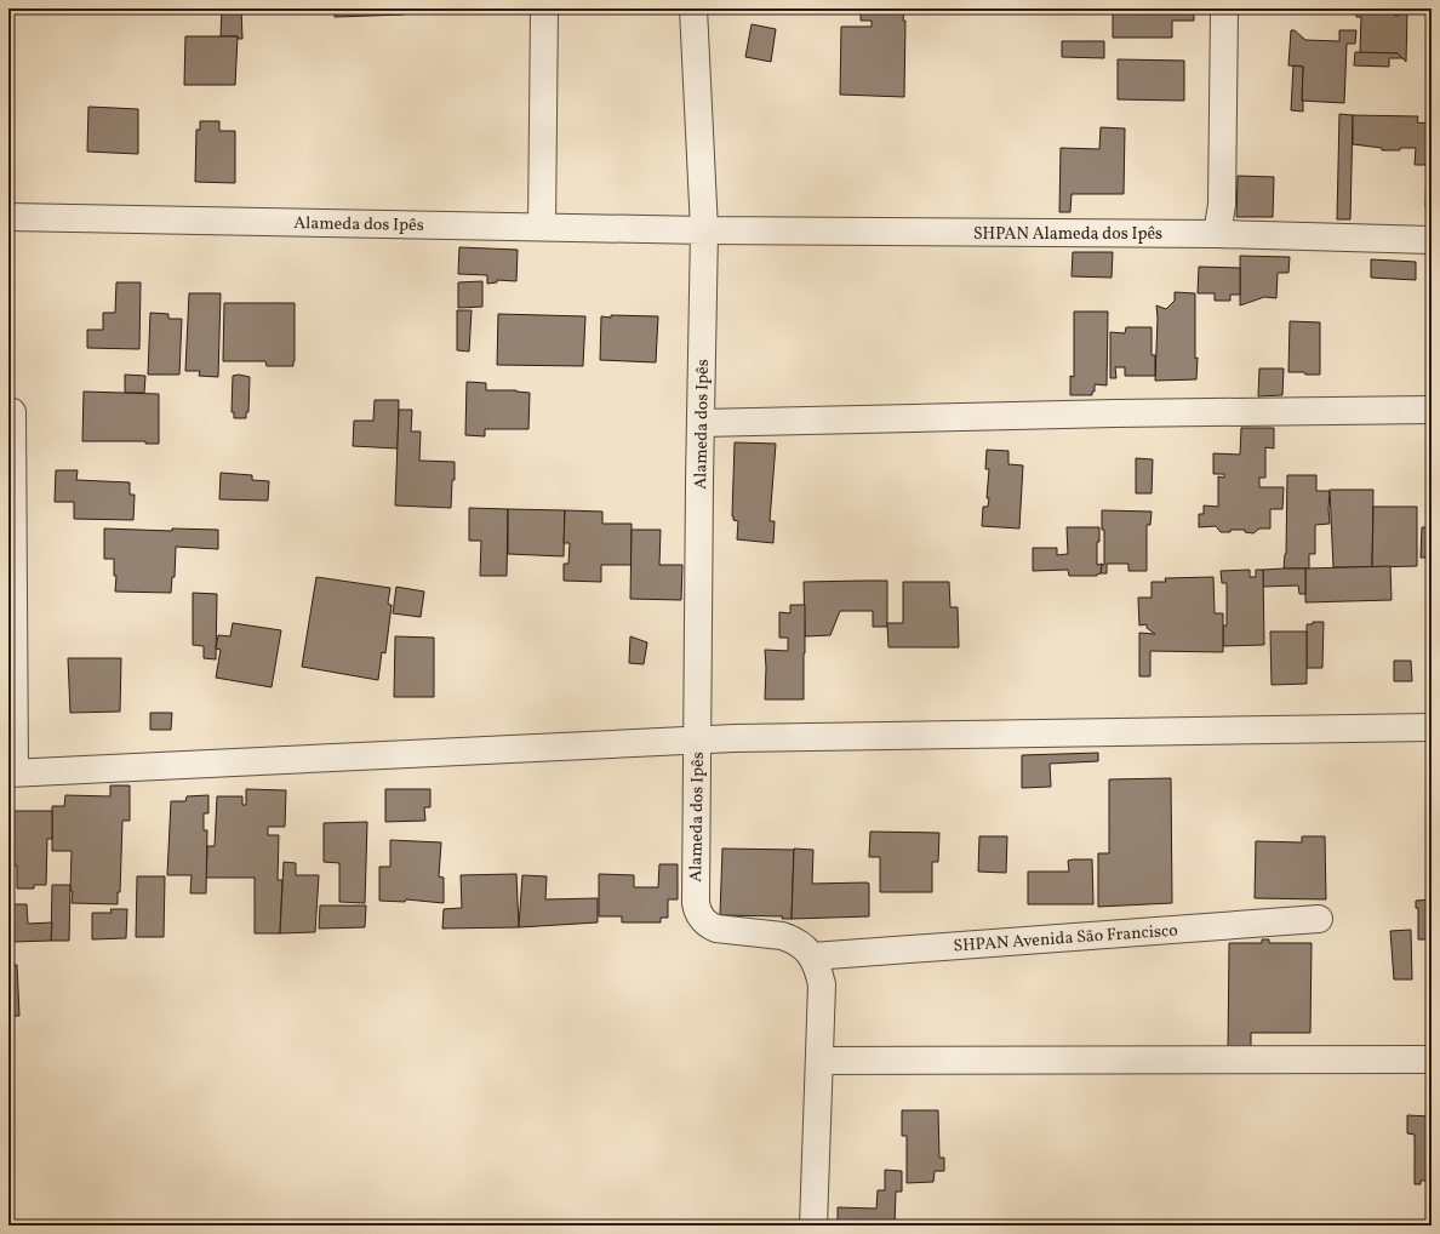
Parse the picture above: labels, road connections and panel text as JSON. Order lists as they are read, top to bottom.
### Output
{
  "streets": {
    "street": ["Alameda dos Ipês", "SHPAN Alameda dos Ipês", "SHPAN Avenida São Francisco"]
  },
  "crossings": [
    ["Alameda dos Ipês", "SHPAN Alameda dos Ipês"],
    ["Alameda dos Ipês", "SHPAN Avenida São Francisco"]
  ]
}
